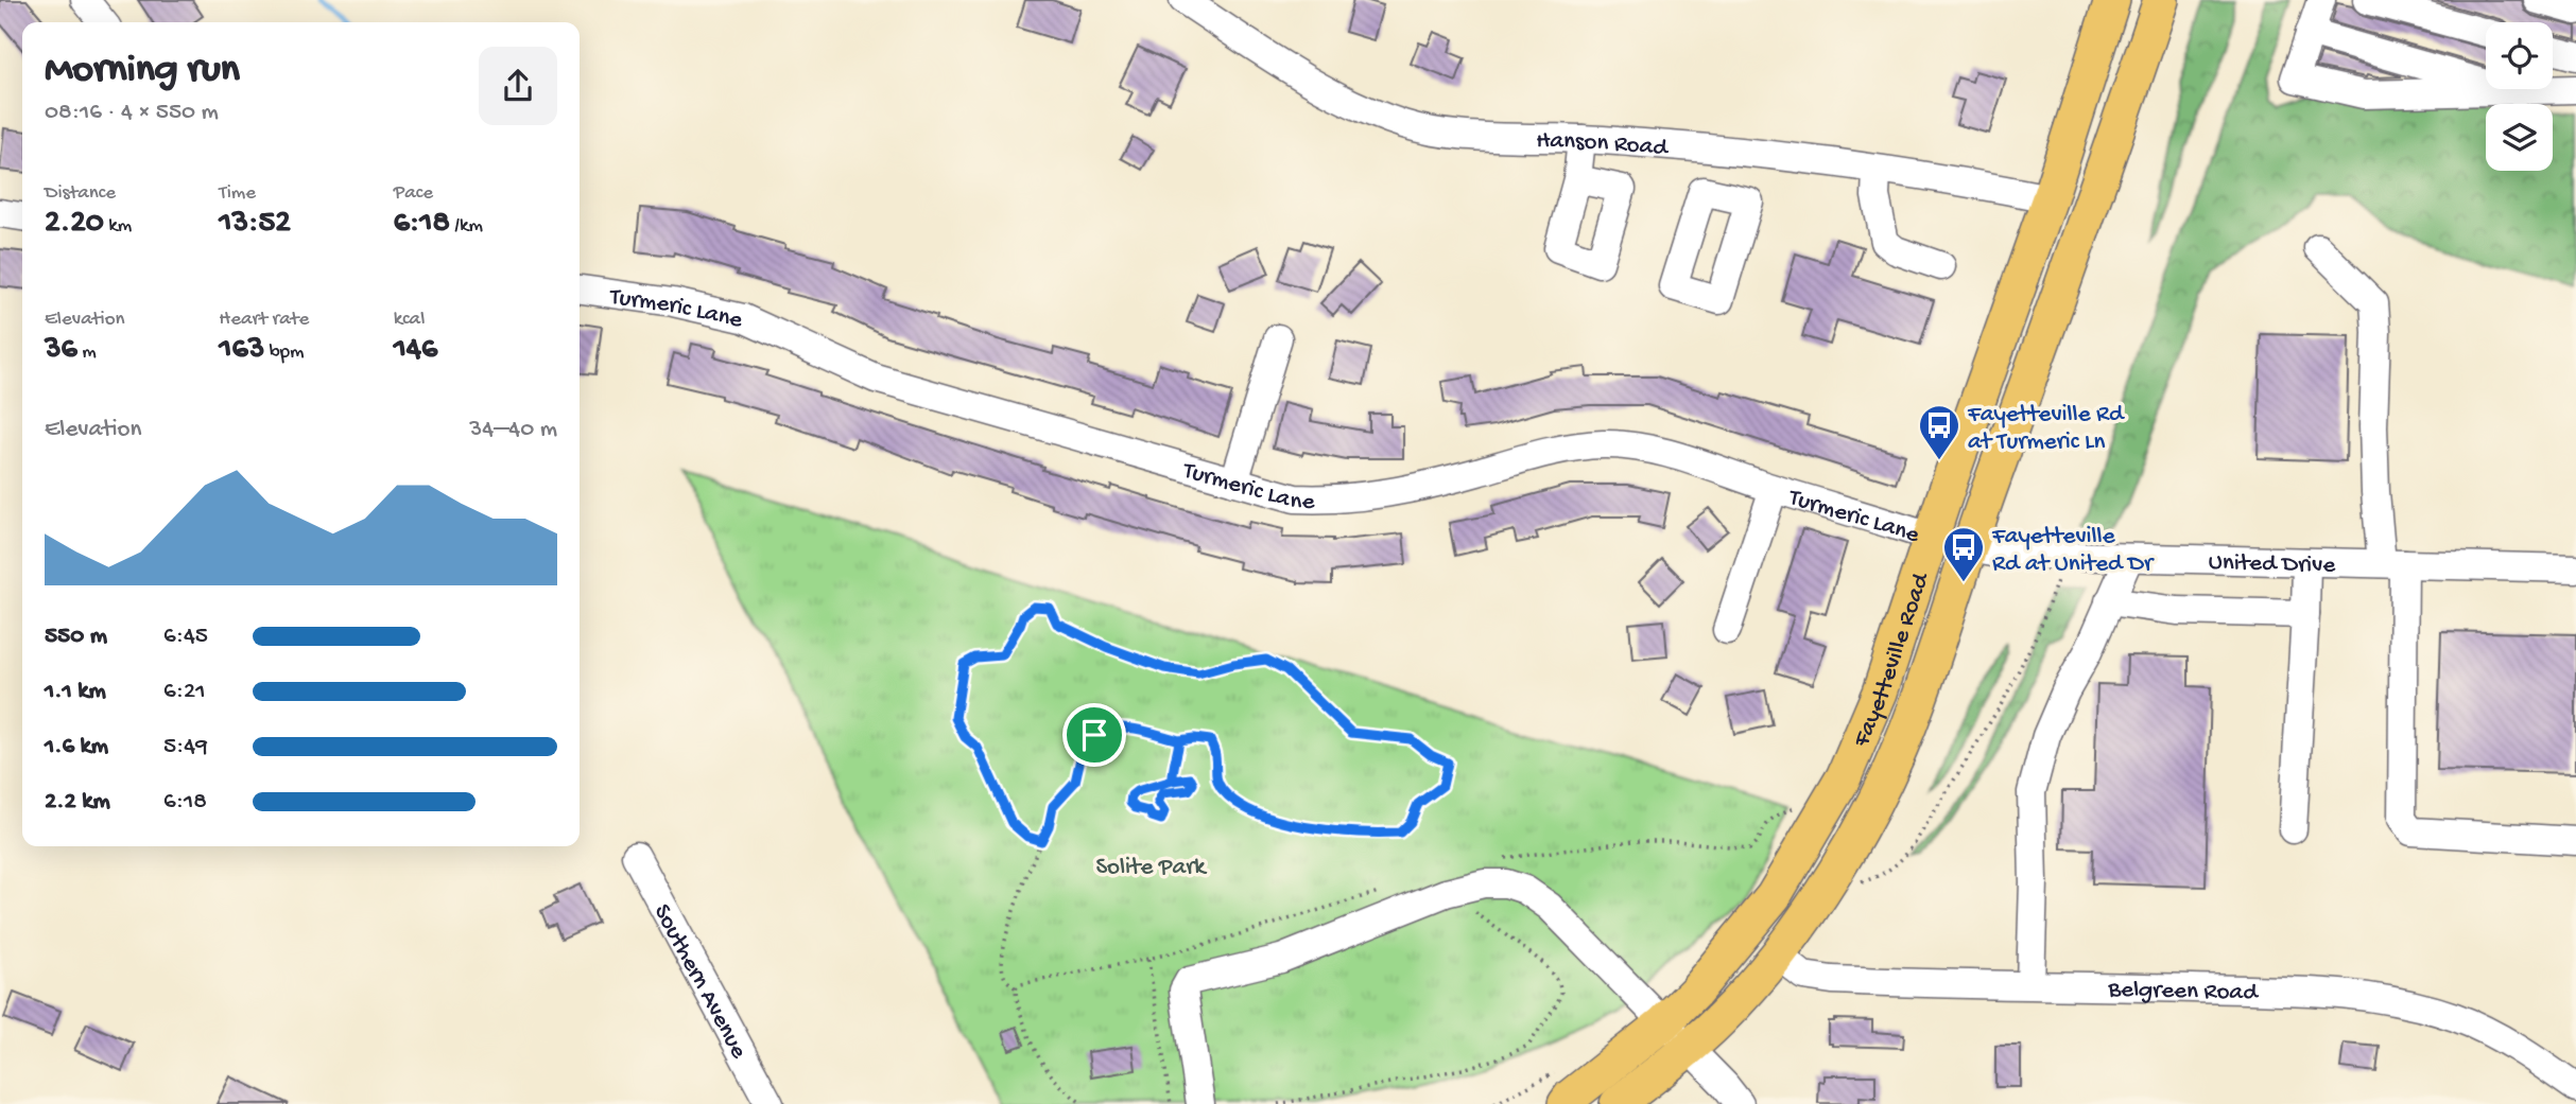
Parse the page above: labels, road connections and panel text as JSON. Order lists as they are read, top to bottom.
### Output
{
  "streets": {
    "main road": ["Fayetteville Road"],
    "street": [
      "Hanson Road",
      "Turmeric Lane",
      "United Drive",
      "Southern Avenue",
      "Belgreen Road"
    ]
  },
  "crossings": [
    ["Hanson Road", "Fayetteville Road"],
    ["Turmeric Lane", "Fayetteville Road"],
    ["United Drive", "Fayetteville Road"],
    ["Fayetteville Road", "Belgreen Road"]
  ],
  "parks": ["Solite Park"],
  "places": {
    "bus stop": ["Fayetteville Rd at Turmeric Ln", "Fayetteville Rd at United Dr"]
  },
  "page": {
    "heading": ["Morning run", "08:16 · 4 × 550 m"],
    "stats": [
      ["Distance", "2.20 km"],
      ["Time", "13:52"],
      ["Pace", "6:18 /km"],
      ["Elevation", "36 m"],
      ["Heart rate", "163 bpm"],
      ["kcal", "146"]
    ],
    "chart": ["Elevation", "34–40 m"],
    "list": [
      {
        "name": "550 m",
        "note": "6:45"
      },
      {
        "name": "1.1 km",
        "note": "6:21"
      },
      {
        "name": "1.6 km",
        "note": "5:49"
      },
      {
        "name": "2.2 km",
        "note": "6:18"
      }
    ]
  }
}
